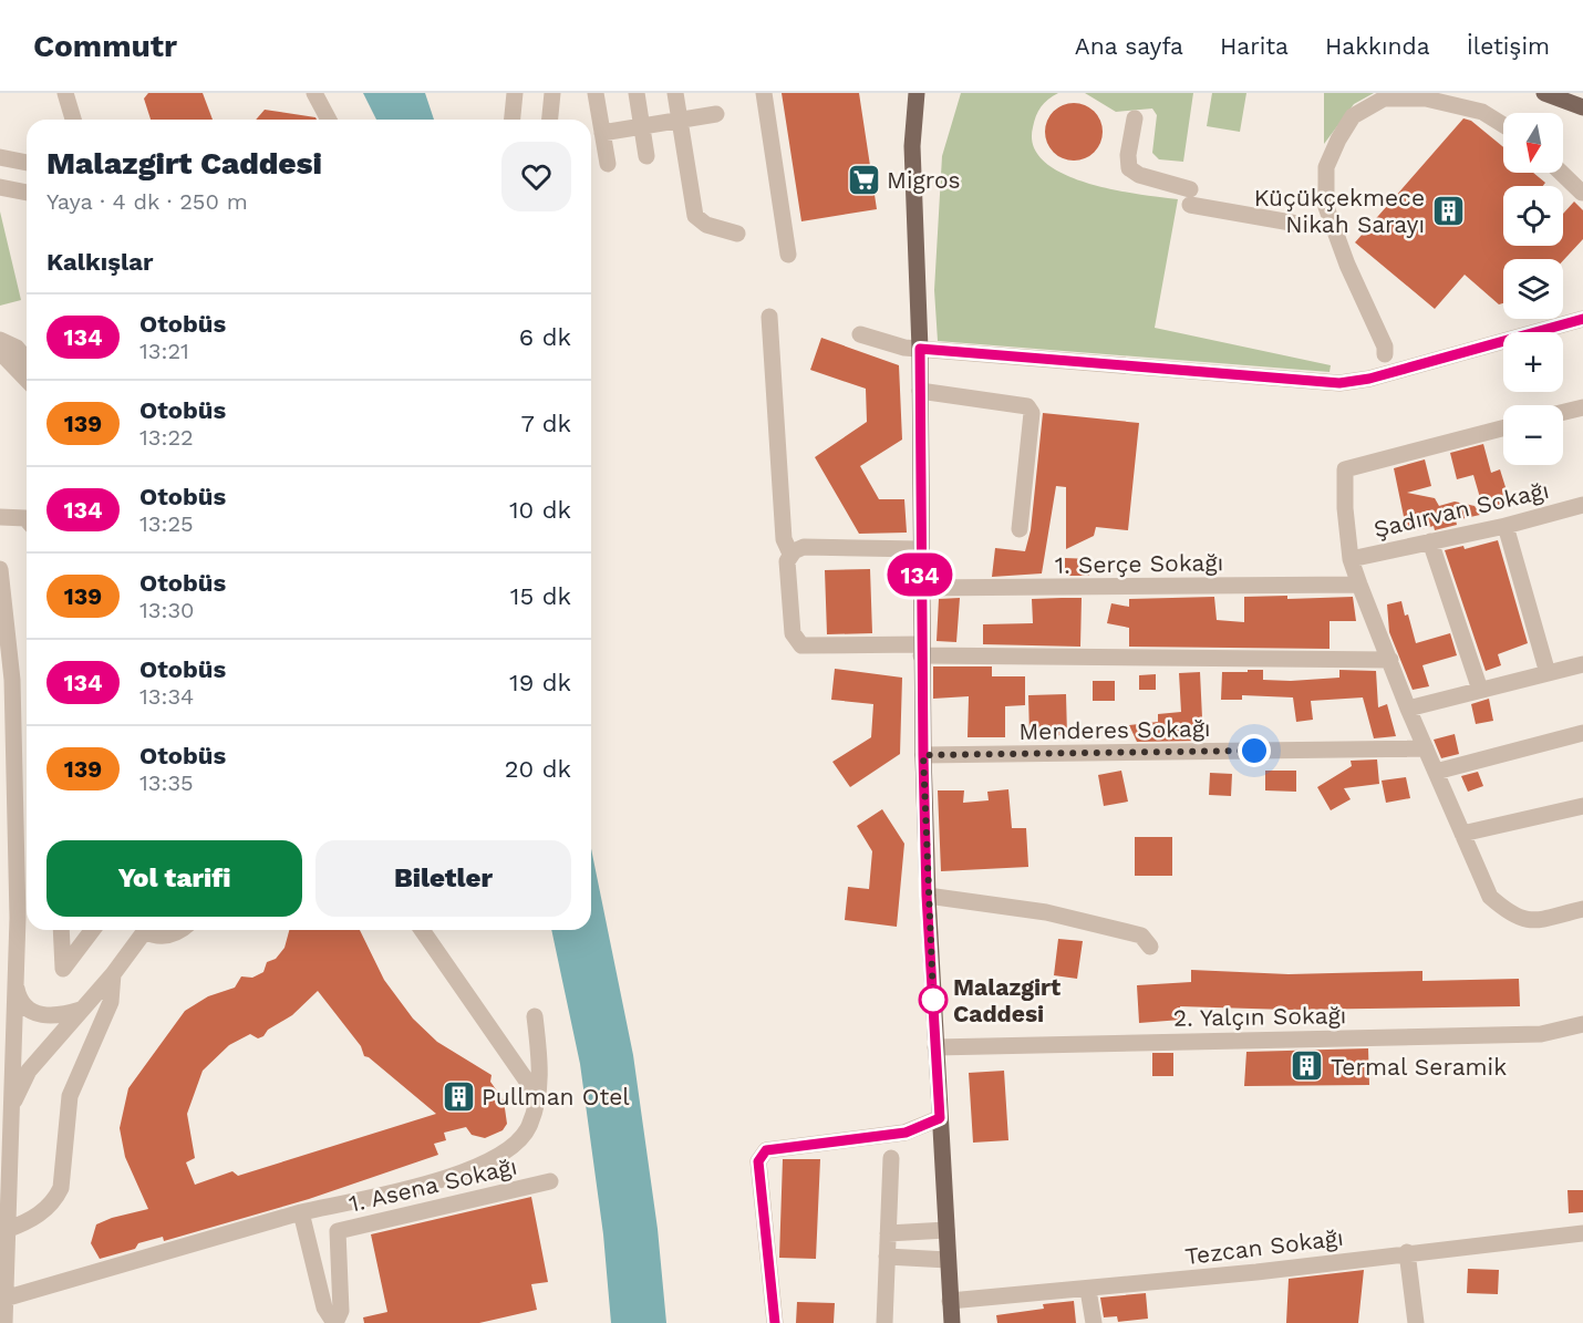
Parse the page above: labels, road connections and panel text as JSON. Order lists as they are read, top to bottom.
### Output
{
  "streets": {
    "street": [
      "Şadırvan Sokağı",
      "1. Serçe Sokağı",
      "Menderes Sokağı",
      "2. Yalçın Sokağı",
      "1. Asena Sokağı",
      "Tezcan Sokağı"
    ]
  },
  "places": {
    "supermarket": ["Migros"],
    "building": ["Küçükçekmece Nikah Sarayı", "Termal Seramik", "Pullman Otel"],
    "other": ["Malazgirt Caddesi"]
  },
  "lines": ["bus line 134"],
  "north": "bottom",
  "page": {
    "header": "Commutr",
    "nav": [
      "Ana sayfa",
      "Harita",
      "Hakkında",
      "İletişim"
    ],
    "on_map": "134",
    "map_buttons": ["+", "−"],
    "heading": [
      ["Malazgirt Caddesi", "Yaya · 4 dk · 250 m"],
      "Kalkışlar"
    ],
    "list": [
      {
        "mark": "134",
        "name": "Otobüs",
        "note": "13:21",
        "value": "6 dk"
      },
      {
        "mark": "139",
        "name": "Otobüs",
        "note": "13:22",
        "value": "7 dk"
      },
      {
        "mark": "134",
        "name": "Otobüs",
        "note": "13:25",
        "value": "10 dk"
      },
      {
        "mark": "139",
        "name": "Otobüs",
        "note": "13:30",
        "value": "15 dk"
      },
      {
        "mark": "134",
        "name": "Otobüs",
        "note": "13:34",
        "value": "19 dk"
      },
      {
        "mark": "139",
        "name": "Otobüs",
        "note": "13:35",
        "value": "20 dk"
      }
    ],
    "buttons": ["Yol tarifi", "Biletler"]
  }
}
